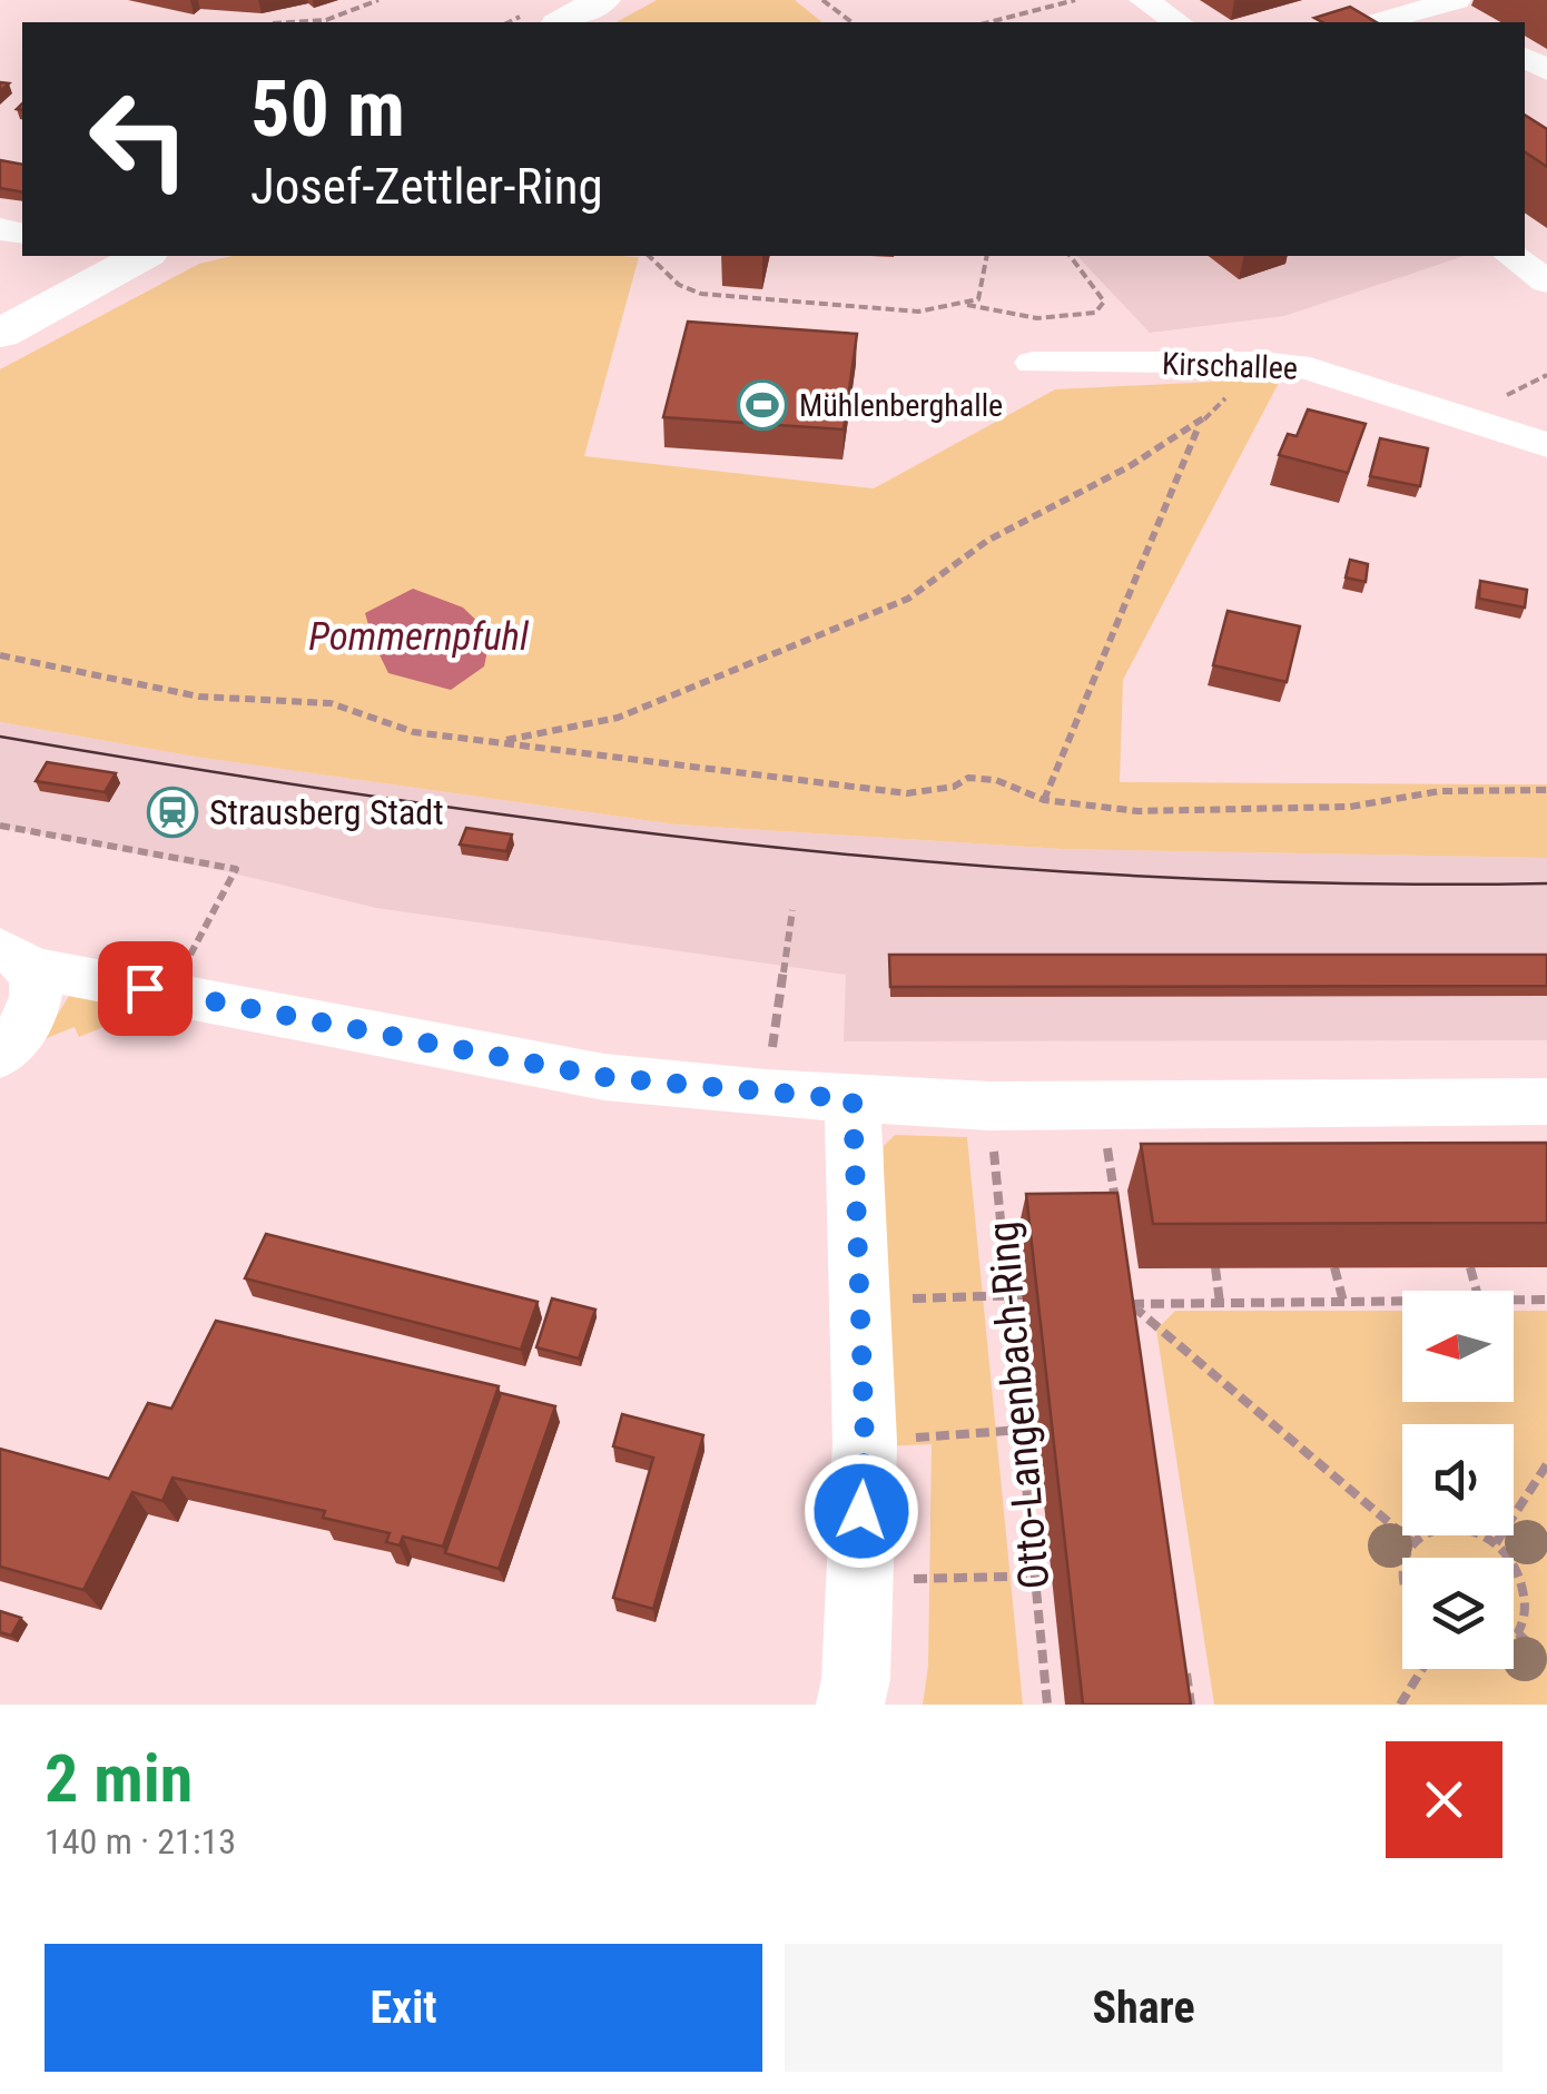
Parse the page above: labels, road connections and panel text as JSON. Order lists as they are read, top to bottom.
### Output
{
  "streets": {
    "street": ["Kirschallee"],
    "path": ["Otto-Langenbach-Ring"]
  },
  "water": ["Pommernpfuhl"],
  "places": {
    "sports": ["Mühlenberghalle"],
    "station": ["Strausberg Stadt"]
  },
  "north": "left",
  "page": {
    "turn": ["50 m", "Josef-Zettler-Ring"],
    "heading": ["2 min", "140 m · 21:13"],
    "buttons": ["Exit", "Share"]
  }
}
